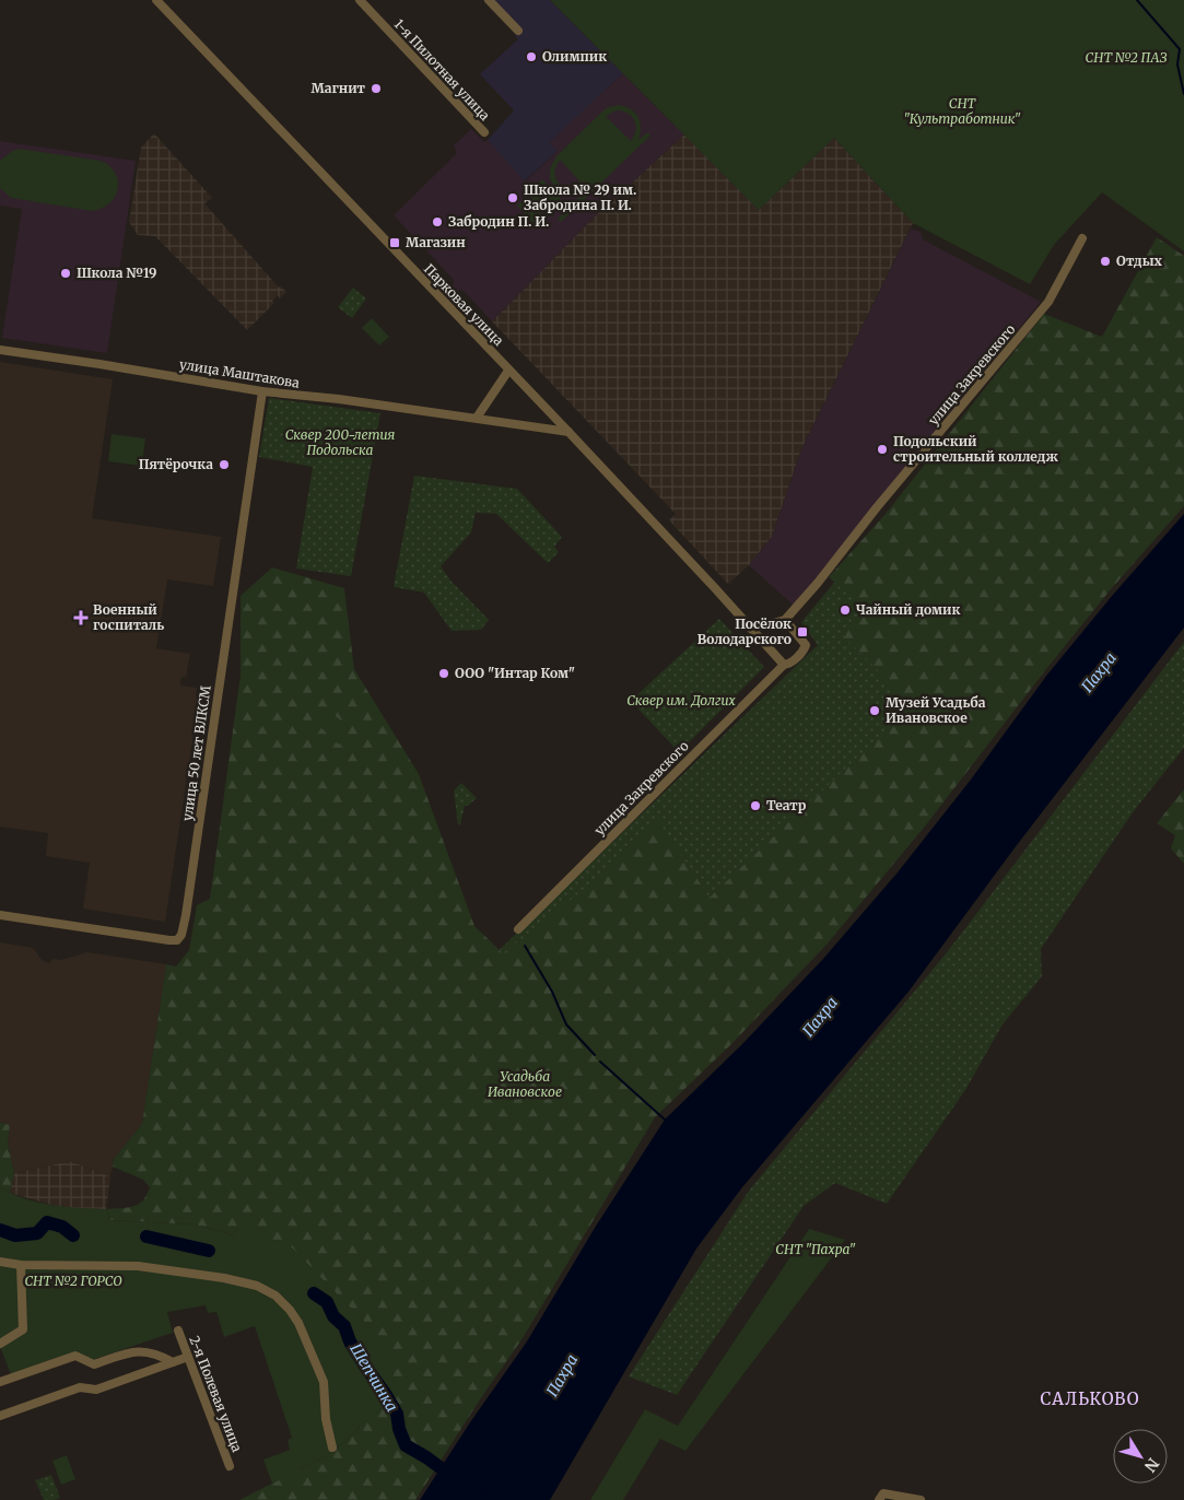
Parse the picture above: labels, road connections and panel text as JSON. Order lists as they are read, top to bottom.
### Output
{
  "streets": {
    "street": [
      "1-я Пилотная улица",
      "Парковая улица",
      "улица Маштакова",
      "улица Закревского",
      "улица 50 лет ВЛКСМ",
      "2-я Полевая улица"
    ]
  },
  "crossings": [
    ["Парковая улица", "улица Маштакова"],
    ["Парковая улица", "улица Закревского"],
    ["улица Маштакова", "улица 50 лет ВЛКСМ"]
  ],
  "districts": ["САЛЬКОВО"],
  "water": ["Пахра", "Шепчинка"],
  "parks": [
    "СНТ №2 ПАЗ",
    "СНТ \"Культработник\"",
    "Сквер 200-летия Подольска",
    "Сквер им. Долгих",
    "Усадьба Ивановское",
    "СНТ \"Пахра\"",
    "СНТ №2 ГОРСО"
  ],
  "places": {
    "other": [
      "Олимпик",
      "Магнит",
      "Школа № 29 им. Забродина П. И.",
      "Забродин П. И.",
      "Отдых",
      "Школа №19",
      "Подольский строительный колледж",
      "Пятёрочка",
      "Чайный домик",
      "ООО \"Интар Ком\"",
      "Музей Усадьба Ивановское",
      "Театр"
    ],
    "transit": ["Магазин", "Посёлок Володарского"],
    "health": ["Военный госпиталь"]
  },
  "north": "bottom right"
}
